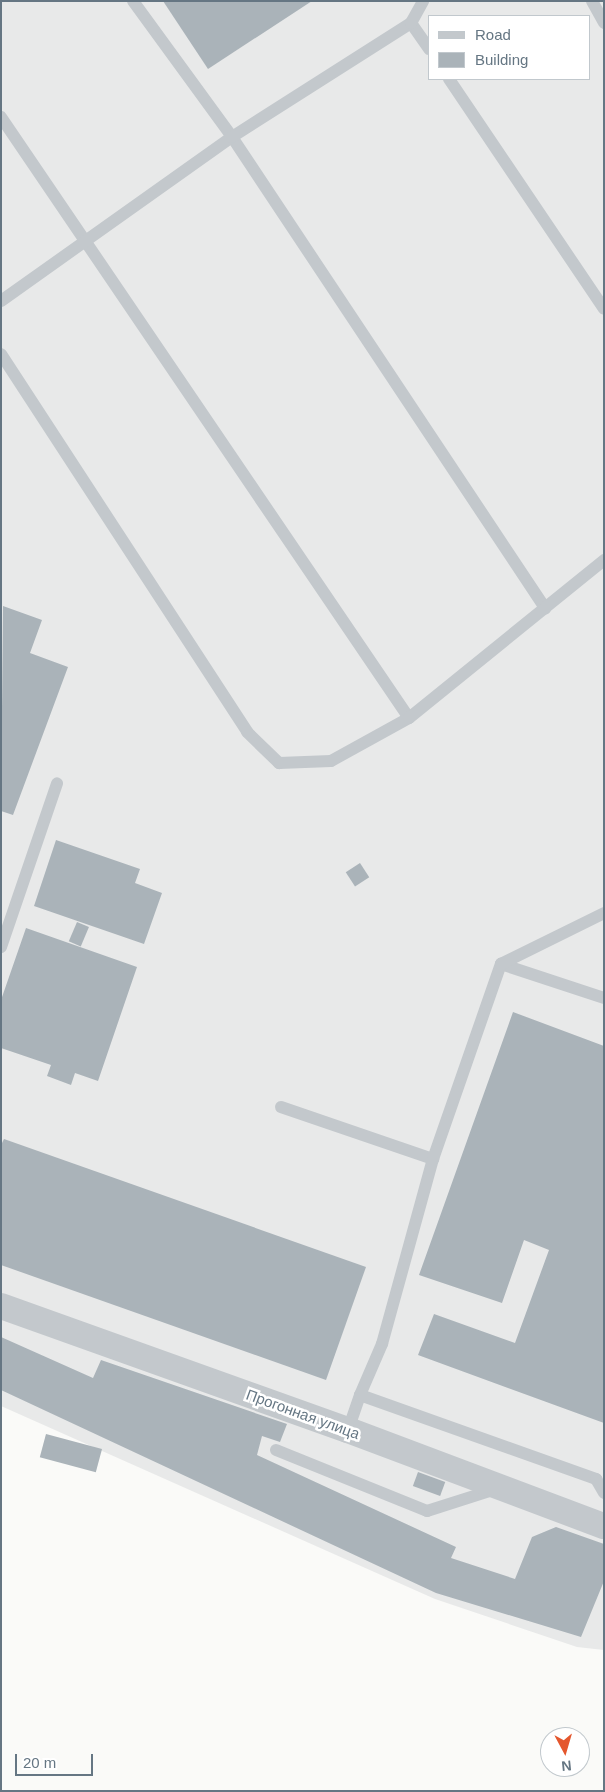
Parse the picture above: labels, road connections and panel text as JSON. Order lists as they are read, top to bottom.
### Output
{
  "streets": {
    "street": ["Прогонная улица"]
  },
  "legend": ["Road", "Building"],
  "scale_bar": "20 m",
  "north": "bottom"
}
